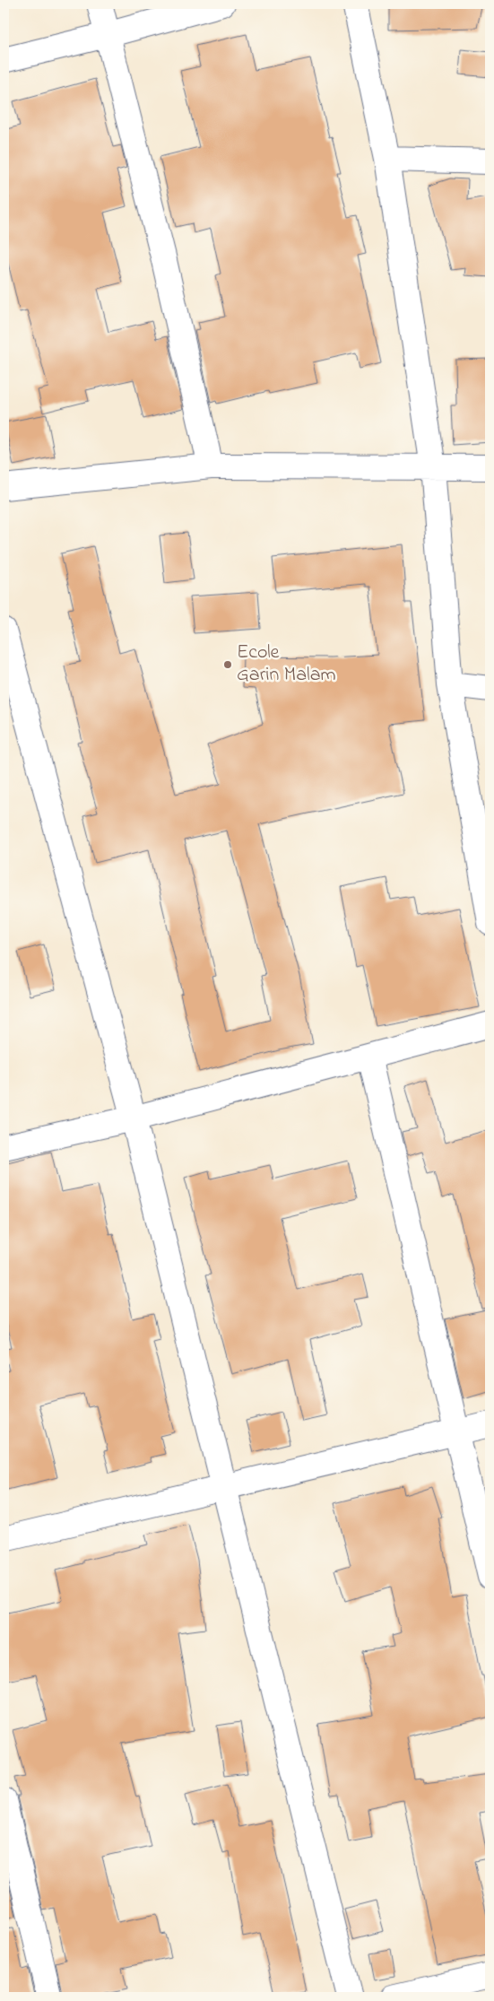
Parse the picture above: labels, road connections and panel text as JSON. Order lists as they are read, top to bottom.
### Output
{
  "places": ["Ecole Garin Malam"]
}
